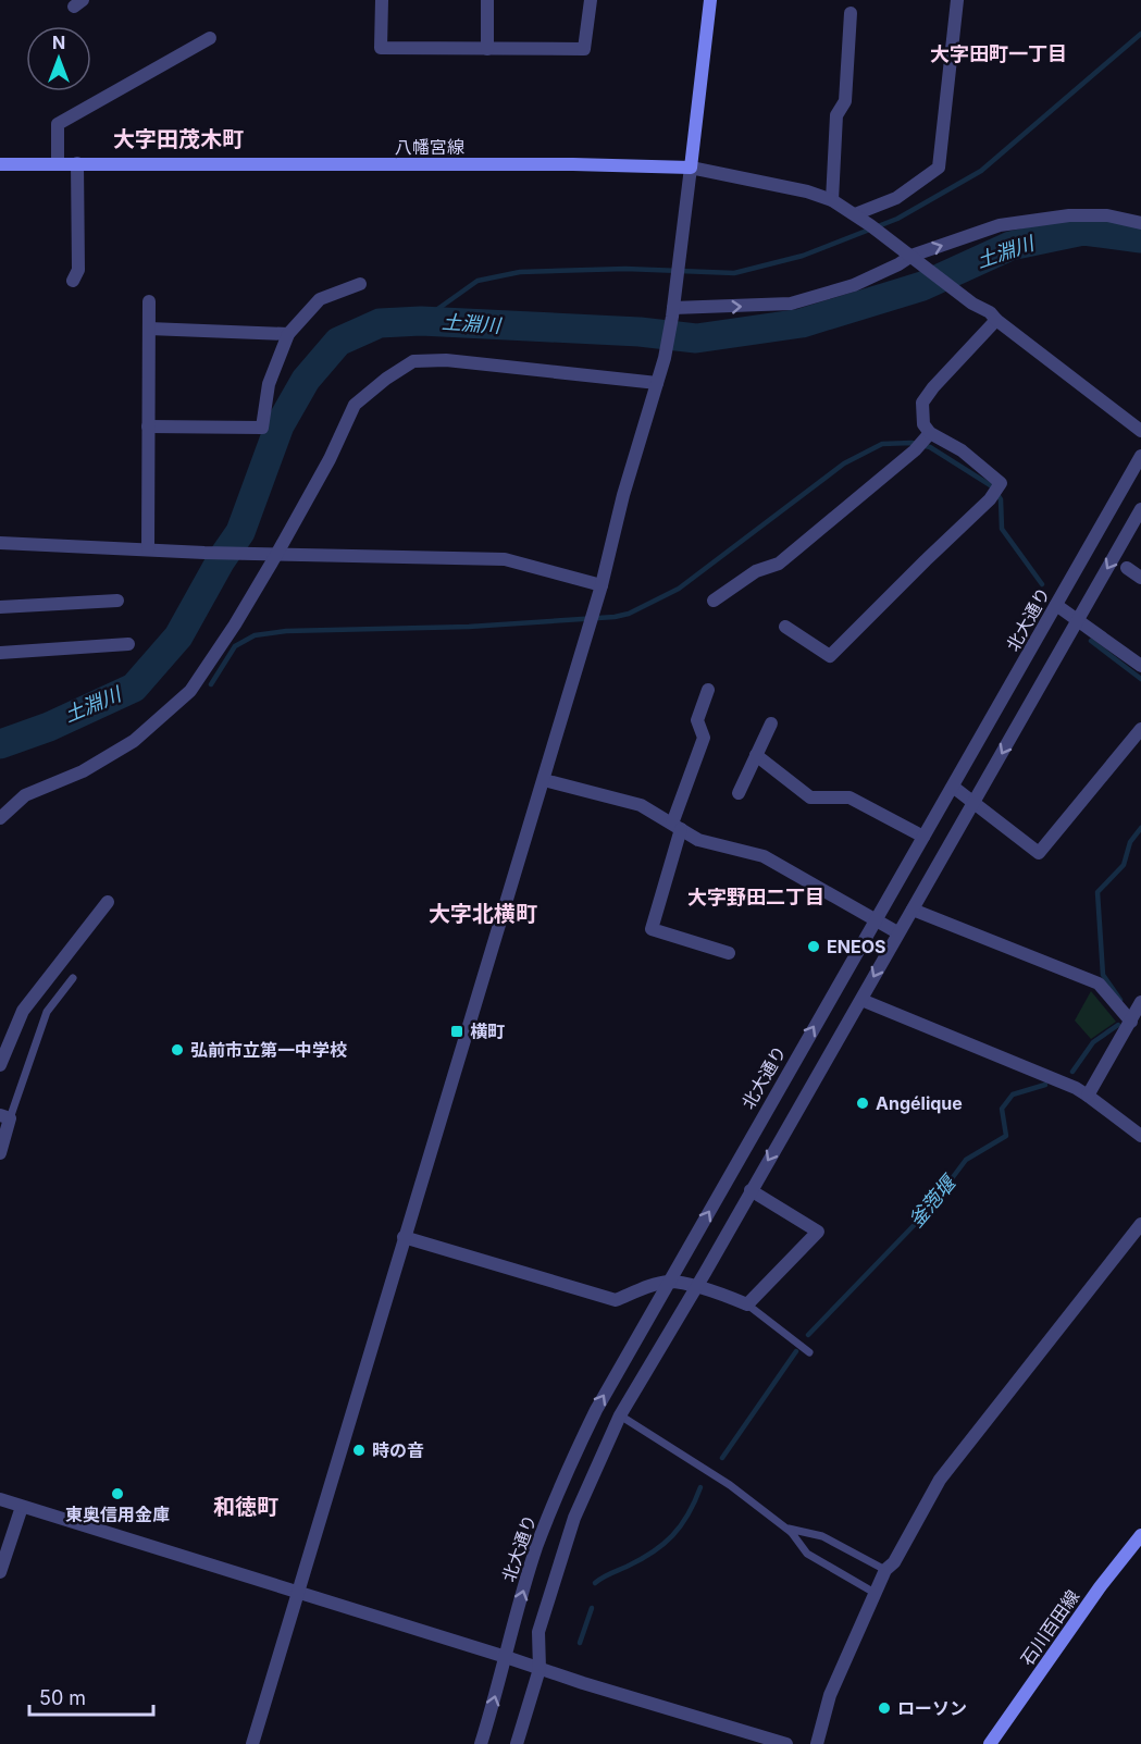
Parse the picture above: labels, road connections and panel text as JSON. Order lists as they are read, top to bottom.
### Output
{
  "streets": {
    "main road": ["八幡宮線", "石川百田線"],
    "street": ["北大通り"]
  },
  "districts": [
    "大字田町一丁目",
    "大字田茂木町",
    "大字野田二丁目",
    "大字北横町",
    "和徳町"
  ],
  "water": ["土淵川", "釜萢堰"],
  "places": {
    "other": [
      "ENEOS",
      "弘前市立第一中学校",
      "Angélique",
      "時の音",
      "東奥信用金庫",
      "ローソン"
    ],
    "transit": ["横町"]
  },
  "scale_bar": "50 m",
  "north": "top"
}
